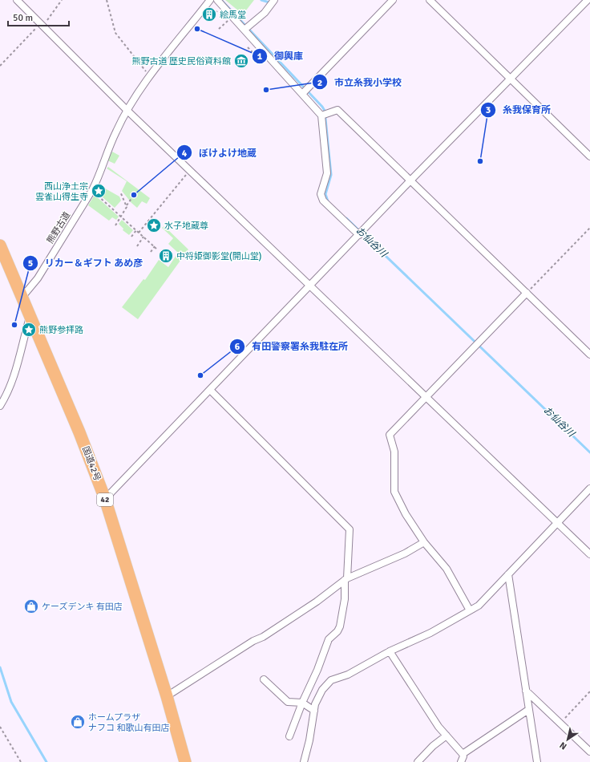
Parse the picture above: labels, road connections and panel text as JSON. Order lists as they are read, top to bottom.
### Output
{
  "streets": {
    "highway": ["国道42号", "42"],
    "street": ["熊野古道"]
  },
  "crossings": [
    ["熊野古道", "国道42号"]
  ],
  "water": ["お仙谷川"],
  "places": {
    "building": ["絵馬堂", "中将姫御影堂(開山堂)"],
    "other": [
      "御輿庫",
      "市立糸我小学校",
      "糸我保育所",
      "ぼけよけ地蔵",
      "リカー＆ギフト あめ彦",
      "有田警察署糸我駐在所"
    ],
    "museum": ["熊野古道 歴史民俗資料館"],
    "place": ["西山浄土宗 雲雀山得生寺", "水子地蔵尊", "熊野参拝路"],
    "shop": ["ケーズデンキ 有田店", "ホームプラザ ナフコ 和歌山有田店"]
  },
  "scale_bar": "50 m",
  "north": "bottom left"
}
